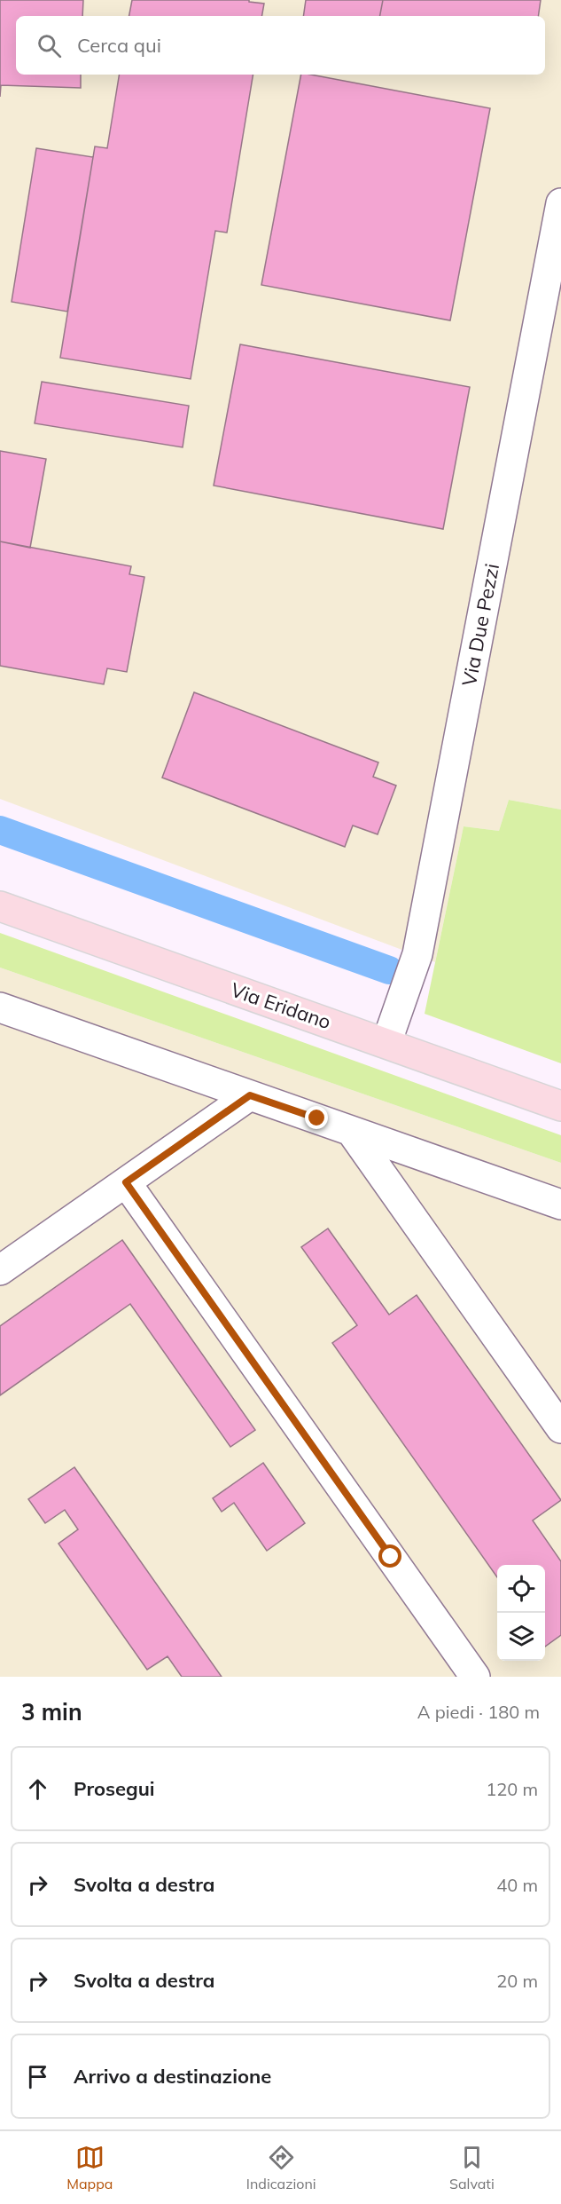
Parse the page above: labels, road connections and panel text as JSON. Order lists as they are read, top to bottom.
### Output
{
  "streets": {
    "main road": ["Via Eridano"],
    "street": ["Via Due Pezzi"]
  },
  "crossings": [
    ["Via Due Pezzi", "Via Eridano"]
  ],
  "page": {
    "search": "Cerca qui",
    "heading": ["3 min", "A piedi · 180 m"],
    "list": [
      ["Prosegui", "120 m"],
      ["Svolta a destra", "40 m"],
      ["Svolta a destra", "20 m"],
      "Arrivo a destinazione"
    ],
    "nav": ["Mappa", "Indicazioni", "Salvati"]
  }
}
